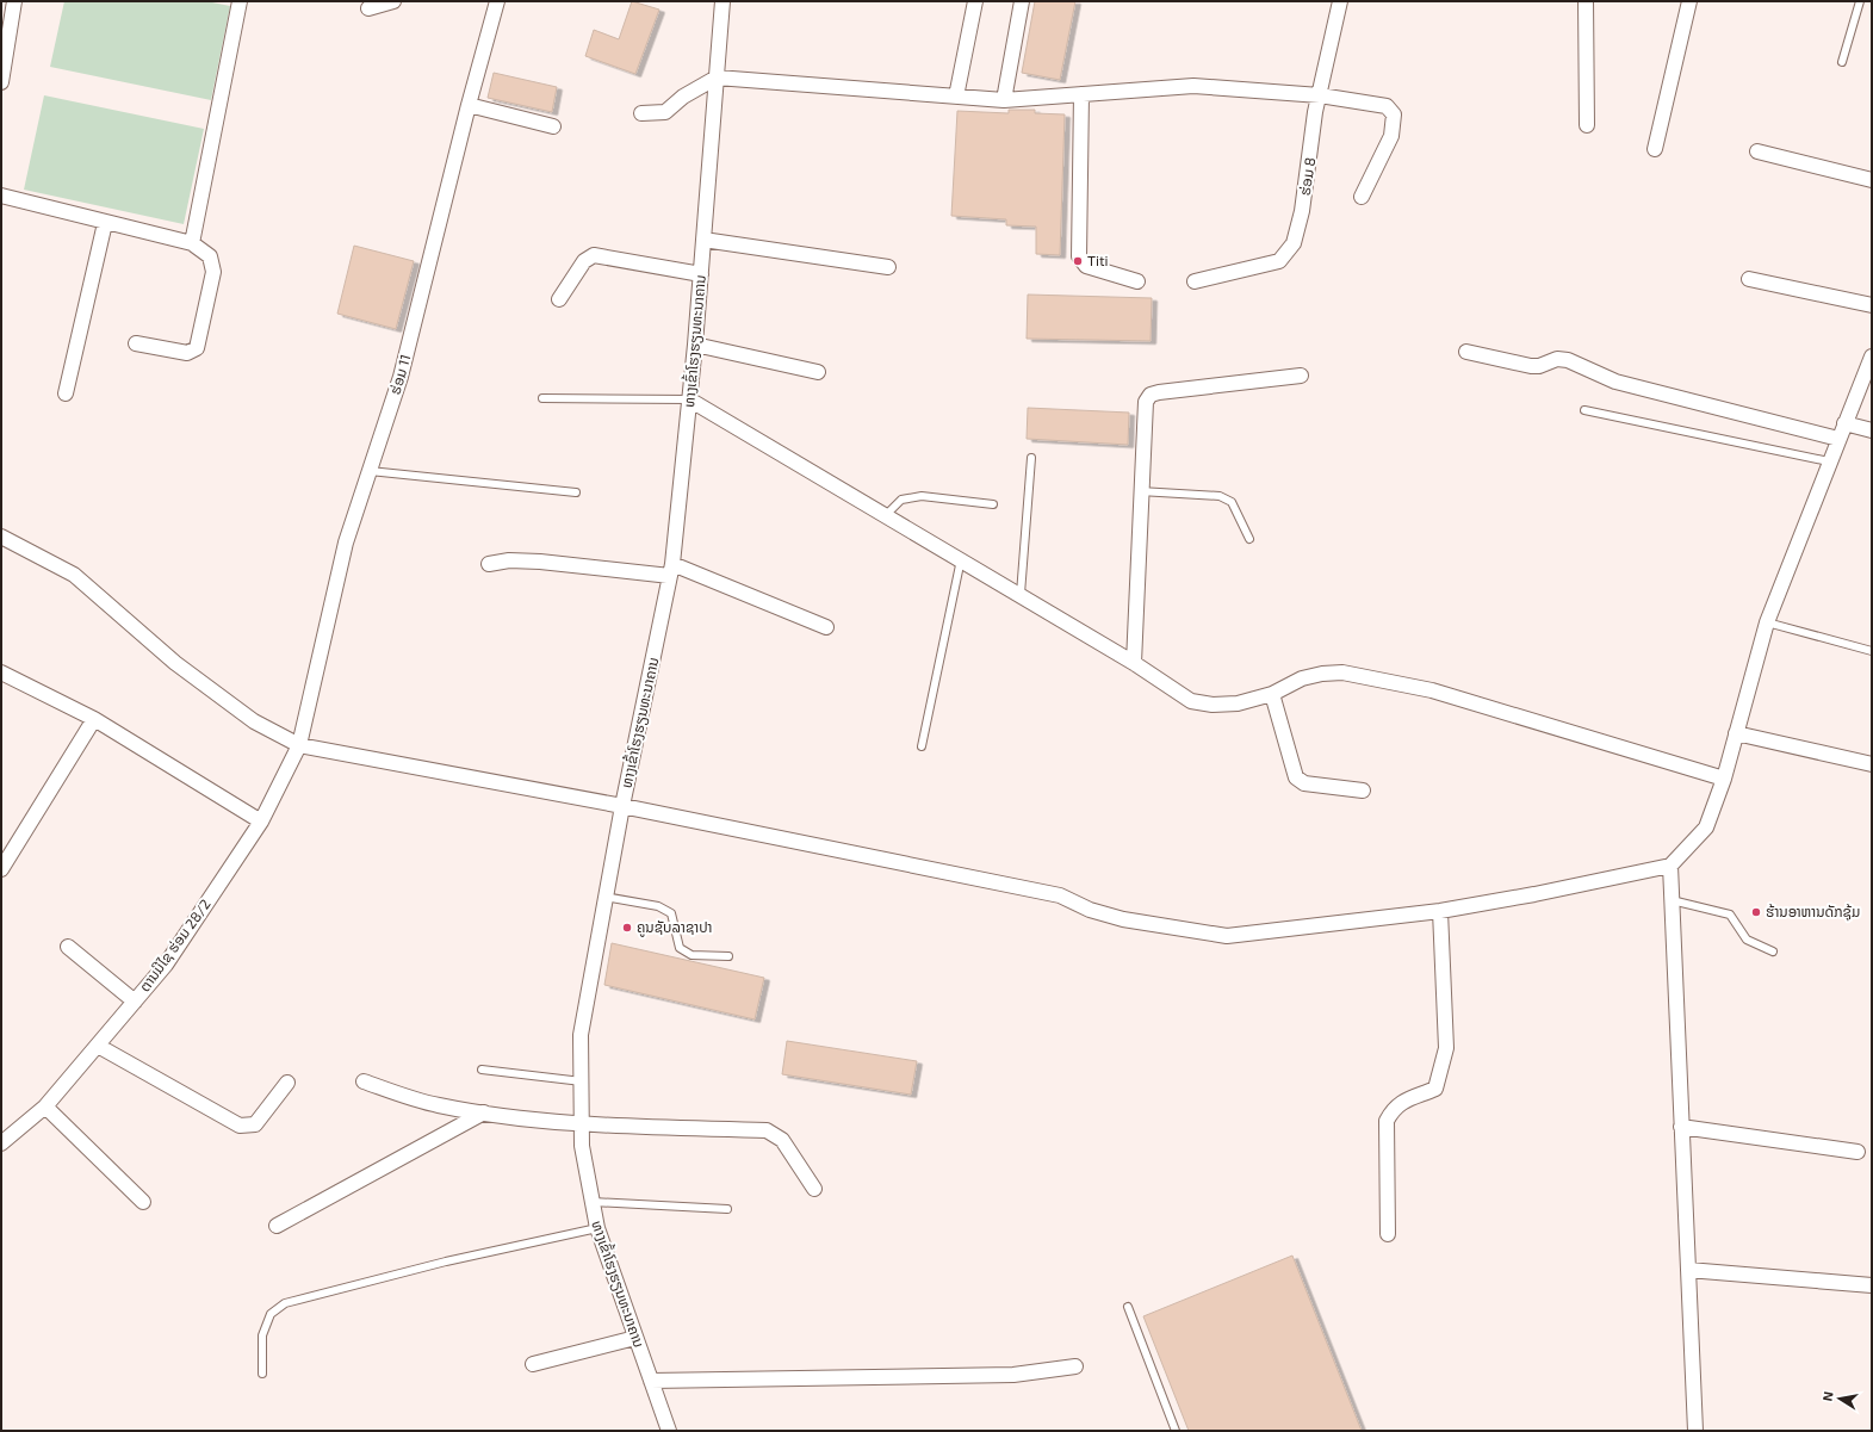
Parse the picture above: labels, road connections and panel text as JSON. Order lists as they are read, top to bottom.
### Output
{
  "streets": {
    "street": [
      "ຮ່ອມ 8",
      "ທາງເຂົ້າໂຮງຮຽນທະນາຄານ",
      "ຮ່ອມ 11",
      "ຕານມີໄຊ ຮ່ອມ 28/2"
    ]
  },
  "crossings": [
    ["ຮ່ອມ 11", "ຕານມີໄຊ ຮ່ອມ 28/2"]
  ],
  "places": ["Titi", "ຮ້ານອາຫານດັກຊຸ້ມ", "ຄູນຊັບລາຊາປາ"],
  "north": "left"
}
